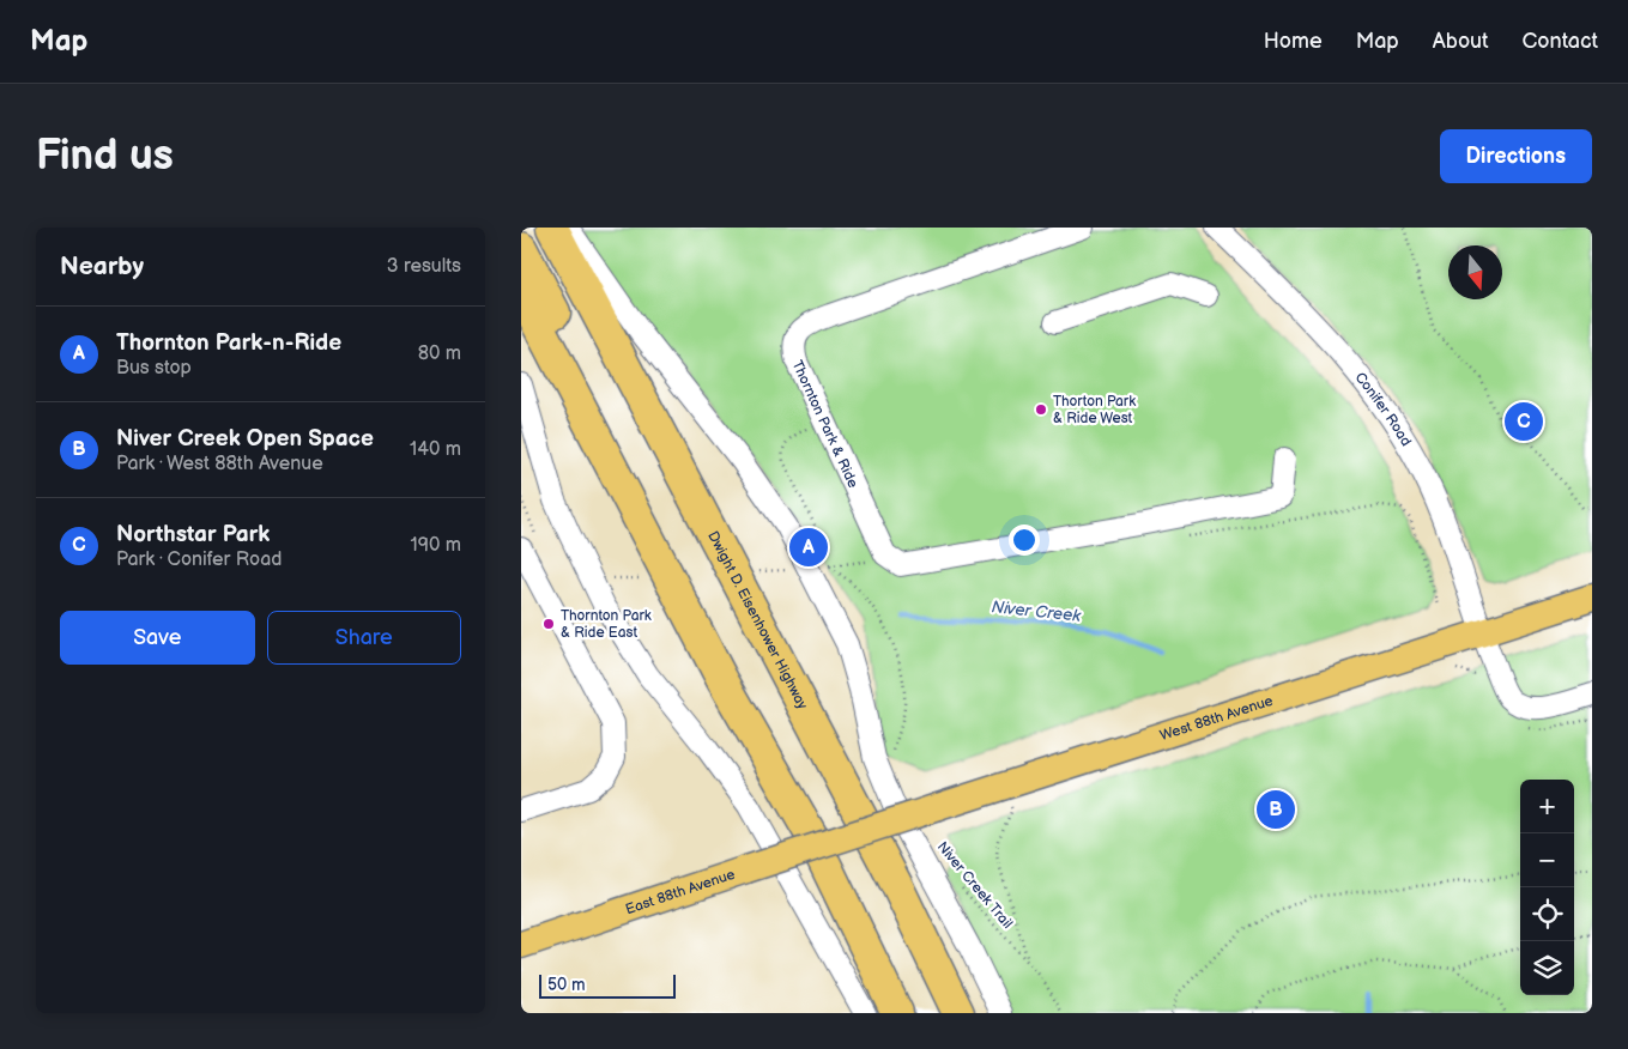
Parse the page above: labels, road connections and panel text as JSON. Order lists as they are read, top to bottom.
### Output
{
  "streets": {
    "highway": ["Dwight D. Eisenhower Highway"],
    "main road": ["West 88th Avenue", "East 88th Avenue"],
    "street": ["Conifer Road", "Thornton Park & Ride"],
    "path": ["Niver Creek Trail"]
  },
  "crossings": [
    ["Conifer Road", "West 88th Avenue"],
    ["West 88th Avenue", "East 88th Avenue"]
  ],
  "water": ["Niver Creek"],
  "places": ["Thorton Park & Ride West", "Thornton Park & Ride East"],
  "scale_bar": "50 m",
  "north": "bottom",
  "page": {
    "header": "Map",
    "nav": [
      "Home",
      "Map",
      "About",
      "Contact"
    ],
    "buttons": [
      "Directions",
      ["Save", "Share"]
    ],
    "title": "Find us",
    "heading": ["Nearby", "3 results"],
    "list": [
      {
        "mark": "A",
        "name": "Thornton Park-n-Ride",
        "note": "Bus stop",
        "value": "80 m"
      },
      {
        "mark": "B",
        "name": "Niver Creek Open Space",
        "note": "Park · West 88th Avenue",
        "value": "140 m"
      },
      {
        "mark": "C",
        "name": "Northstar Park",
        "note": "Park · Conifer Road",
        "value": "190 m"
      }
    ],
    "pins": ["C", "A", "B"],
    "map_buttons": ["+", "−"],
    "scale": "50 m"
  }
}
